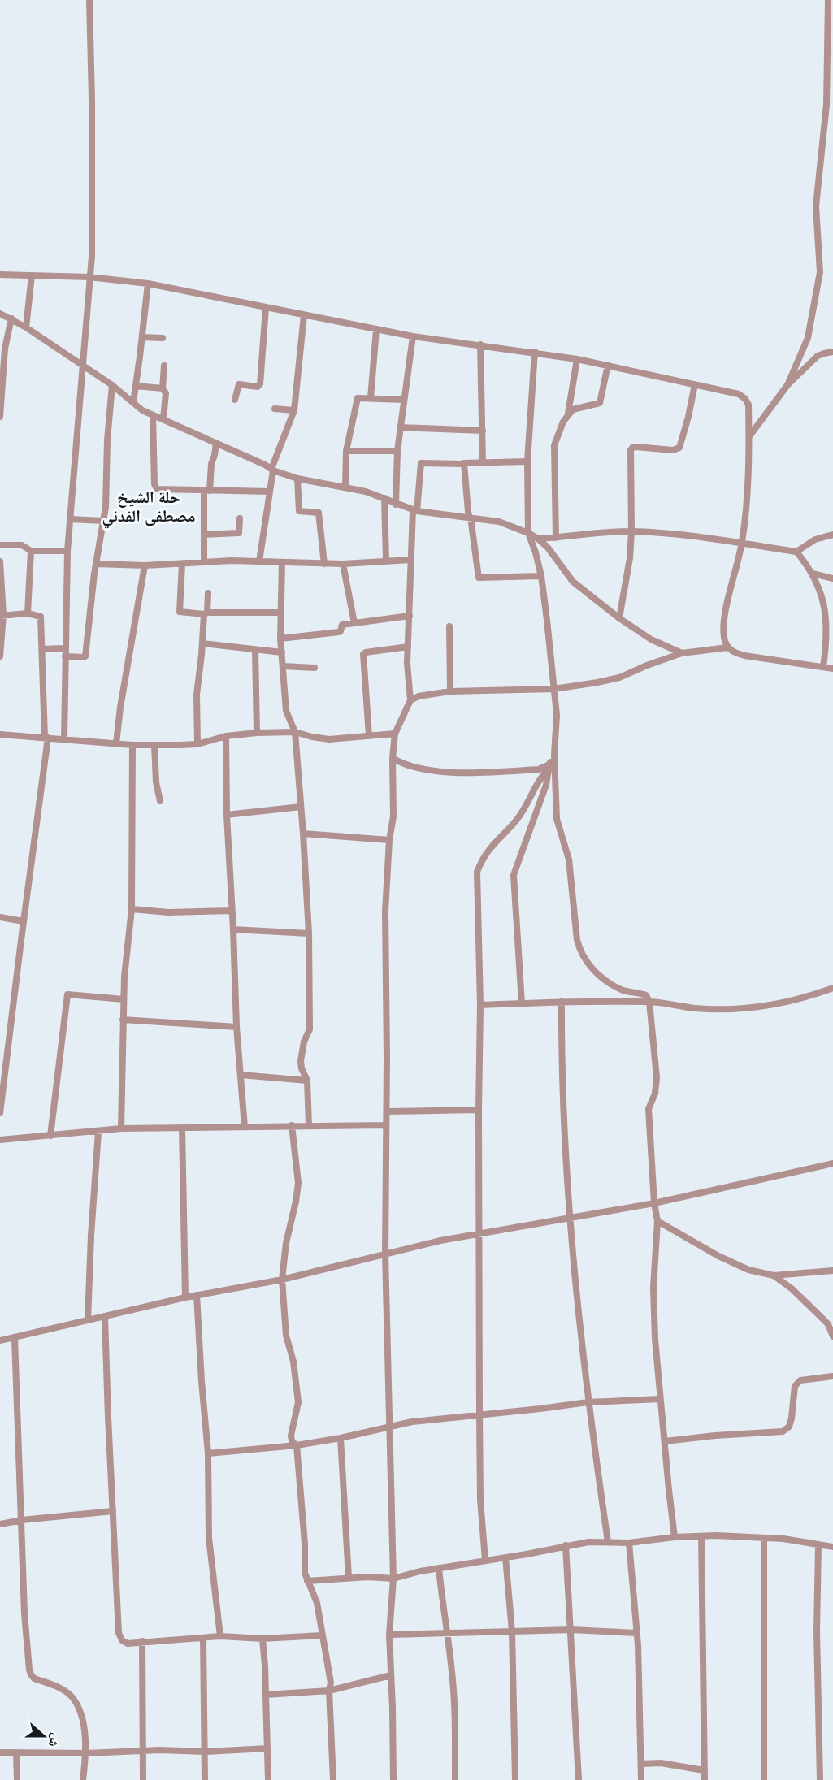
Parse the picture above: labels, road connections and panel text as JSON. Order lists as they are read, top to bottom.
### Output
{
  "districts": ["حلة الشيخ مصطفى الفدني"],
  "north": "right"
}
